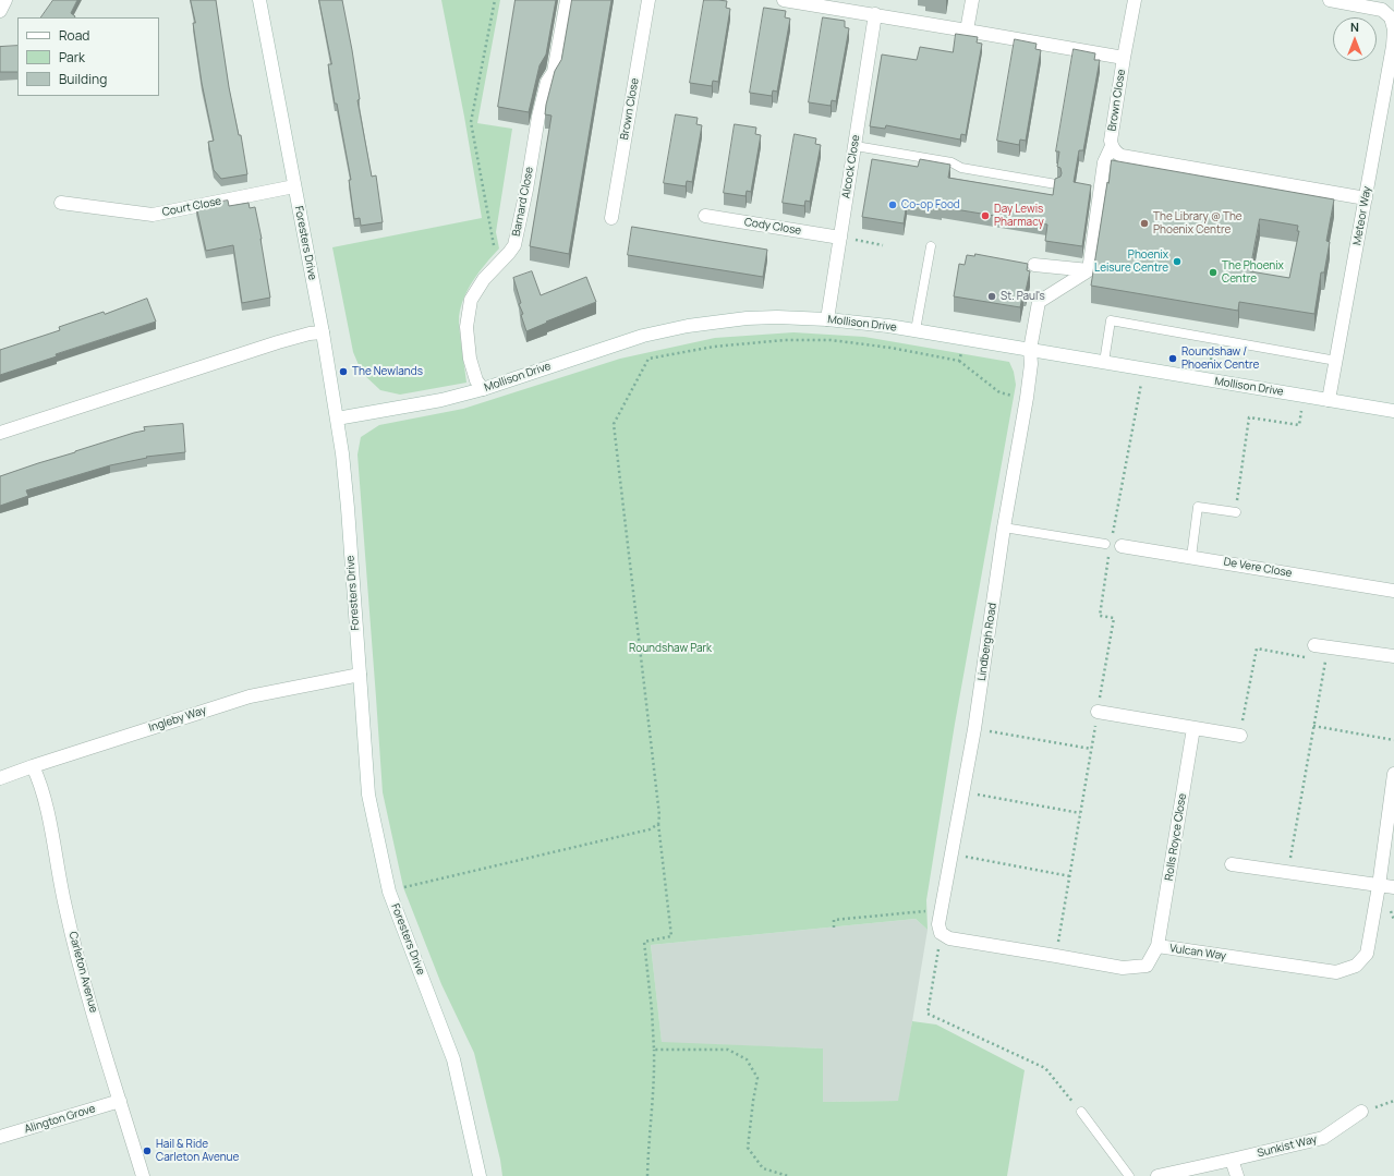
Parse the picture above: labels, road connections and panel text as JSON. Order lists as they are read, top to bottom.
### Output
{
  "streets": {
    "street": [
      "Brown Close",
      "Alcock Close",
      "Barnard Close",
      "Court Close",
      "Meteor Way",
      "Cody Close",
      "Foresters Drive",
      "Mollison Drive",
      "De Vere Close",
      "Lindbergh Road",
      "Ingleby Way",
      "Rolls Royce Close",
      "Vulcan Way",
      "Carleton Avenue",
      "Alington Grove",
      "Sunkist Way"
    ]
  },
  "crossings": [
    ["Brown Close", "Alcock Close"],
    ["Brown Close", "Meteor Way"],
    ["Alcock Close", "Cody Close"],
    ["Alcock Close", "Mollison Drive"],
    ["Barnard Close", "Mollison Drive"],
    ["Court Close", "Foresters Drive"],
    ["Meteor Way", "Mollison Drive"],
    ["Foresters Drive", "Mollison Drive"],
    ["Foresters Drive", "Ingleby Way"],
    ["Mollison Drive", "Lindbergh Road"],
    ["Lindbergh Road", "Vulcan Way"],
    ["Ingleby Way", "Carleton Avenue"],
    ["Rolls Royce Close", "Vulcan Way"],
    ["Carleton Avenue", "Alington Grove"]
  ],
  "parks": ["Roundshaw Park"],
  "places": [
    "Co-op Food",
    "Day Lewis Pharmacy",
    "The Library @ The Phoenix Centre",
    "Phoenix Leisure Centre",
    "The Phoenix Centre",
    "St. Paul's",
    "Roundshaw / Phoenix Centre",
    "The Newlands",
    "Hail & Ride Carleton Avenue"
  ],
  "legend": ["Road", "Park", "Building"],
  "north": "top"
}
